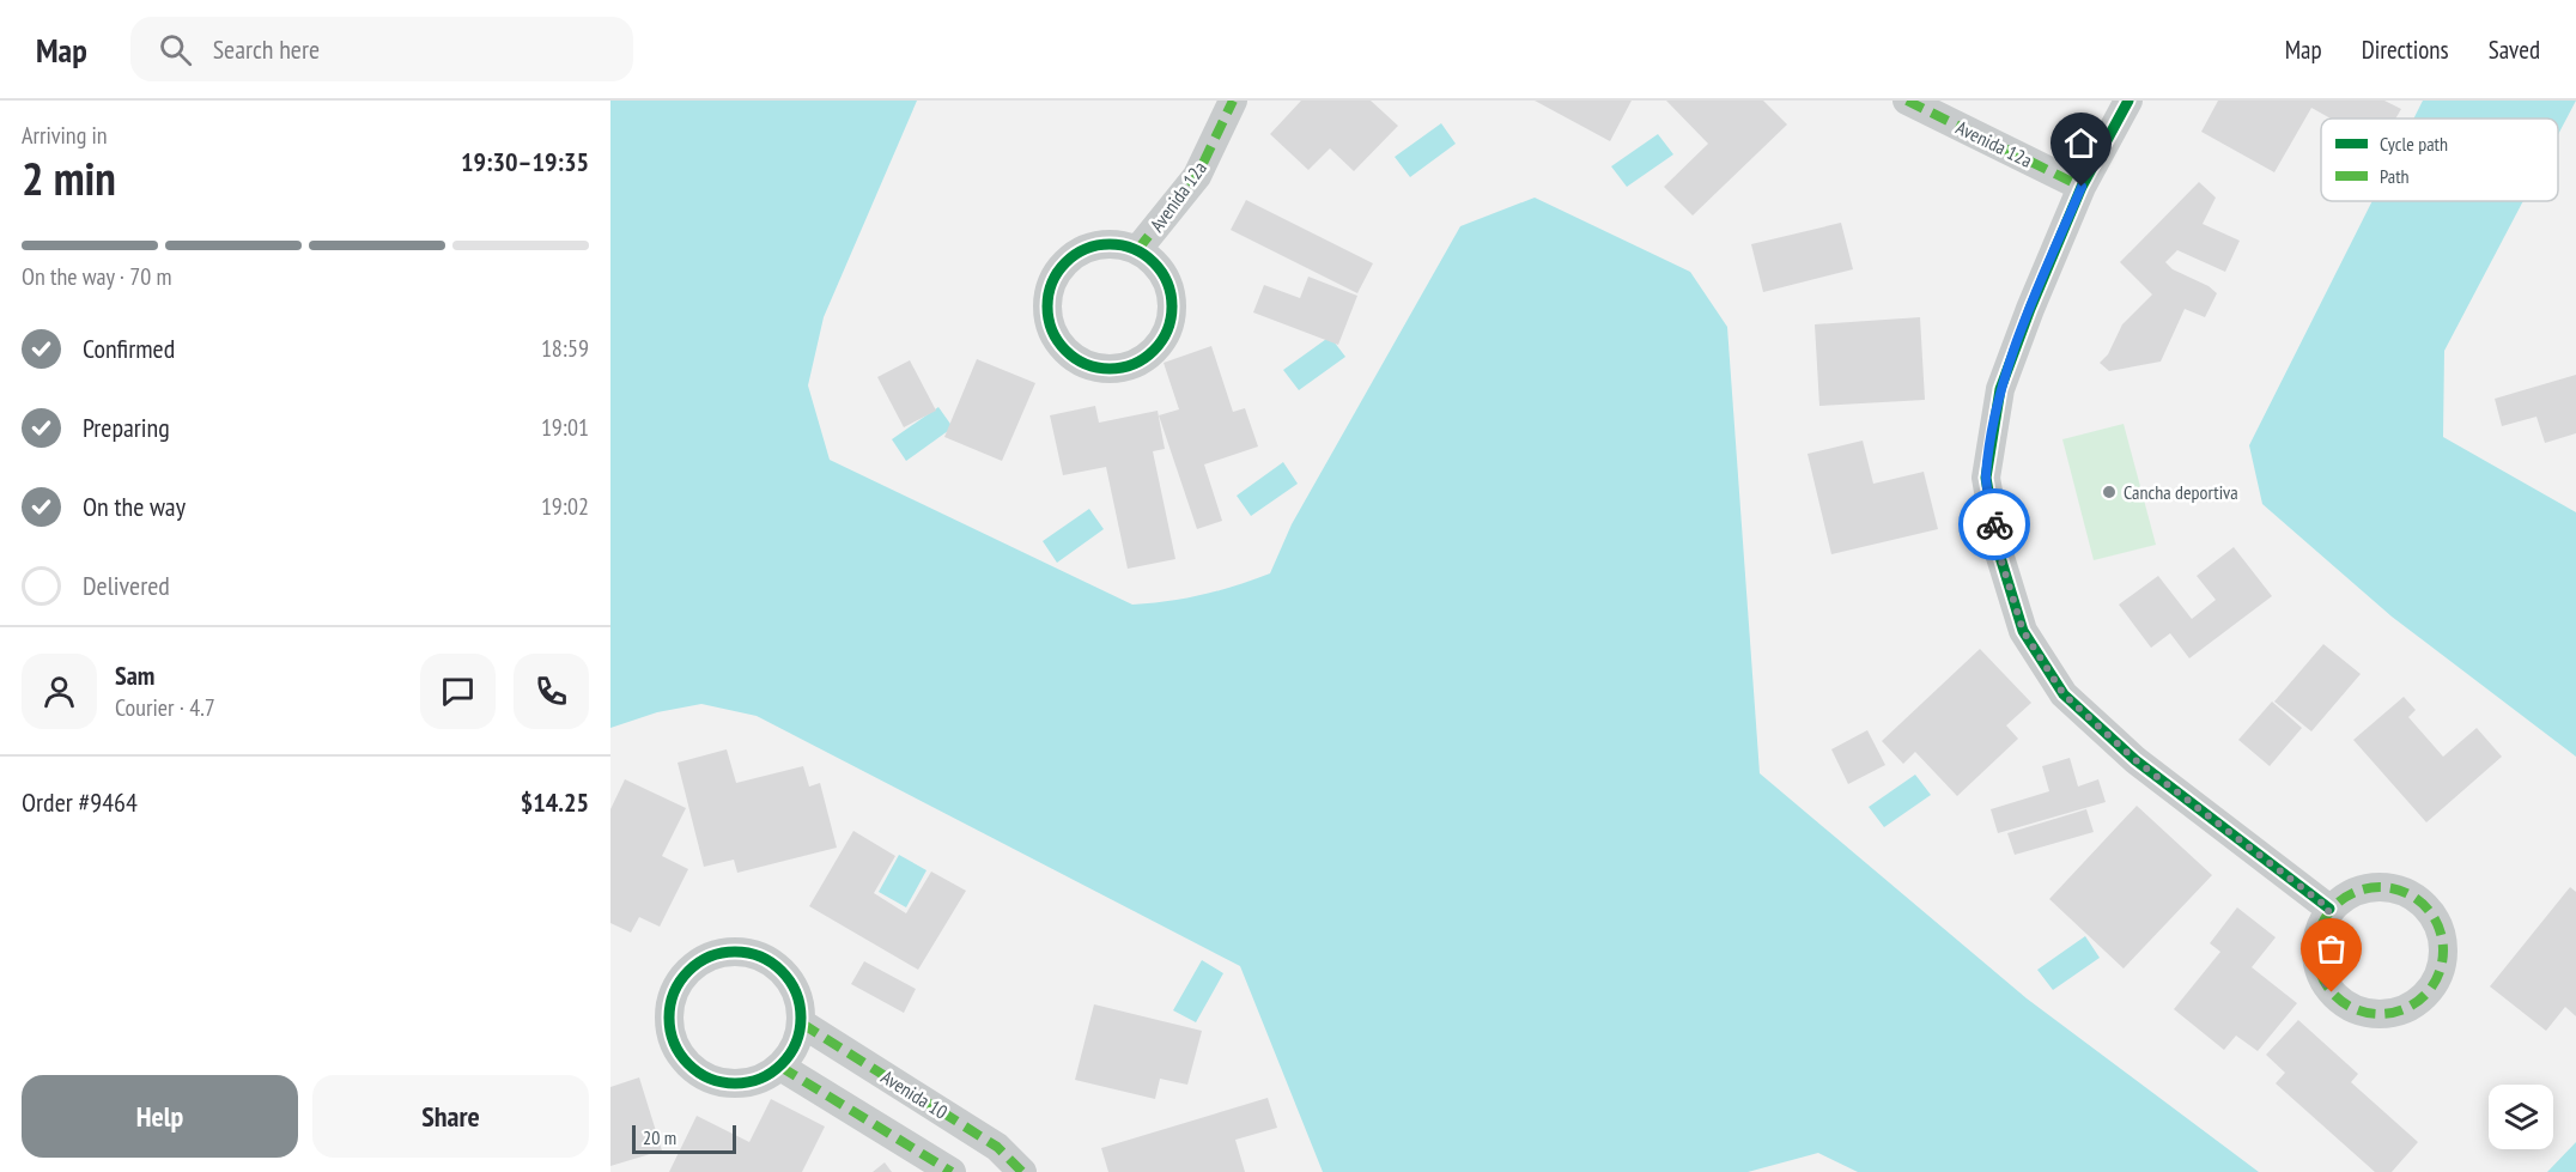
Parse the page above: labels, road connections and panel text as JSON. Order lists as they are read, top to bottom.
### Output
{
  "streets": {
    "street": ["Avenida 12a", "Avenida 10"]
  },
  "places": ["Cancha deportiva"],
  "legend": ["Cycle path", "Path"],
  "scale_bar": "20 m",
  "page": {
    "header": "Map",
    "search": "Search here",
    "nav": ["Map", "Directions", "Saved"],
    "heading": ["2 min", "Arriving in", "19:30–19:35"],
    "panel": [
      "Sam",
      "Courier · 4.7",
      "Order #9464",
      "$14.25"
    ],
    "bar": "On the way · 70 m",
    "list": [
      ["Confirmed", "18:59"],
      ["Preparing", "19:01"],
      ["On the way", "19:02"],
      "Delivered"
    ],
    "buttons": ["Help", "Share"],
    "scale": "20 m"
  }
}
